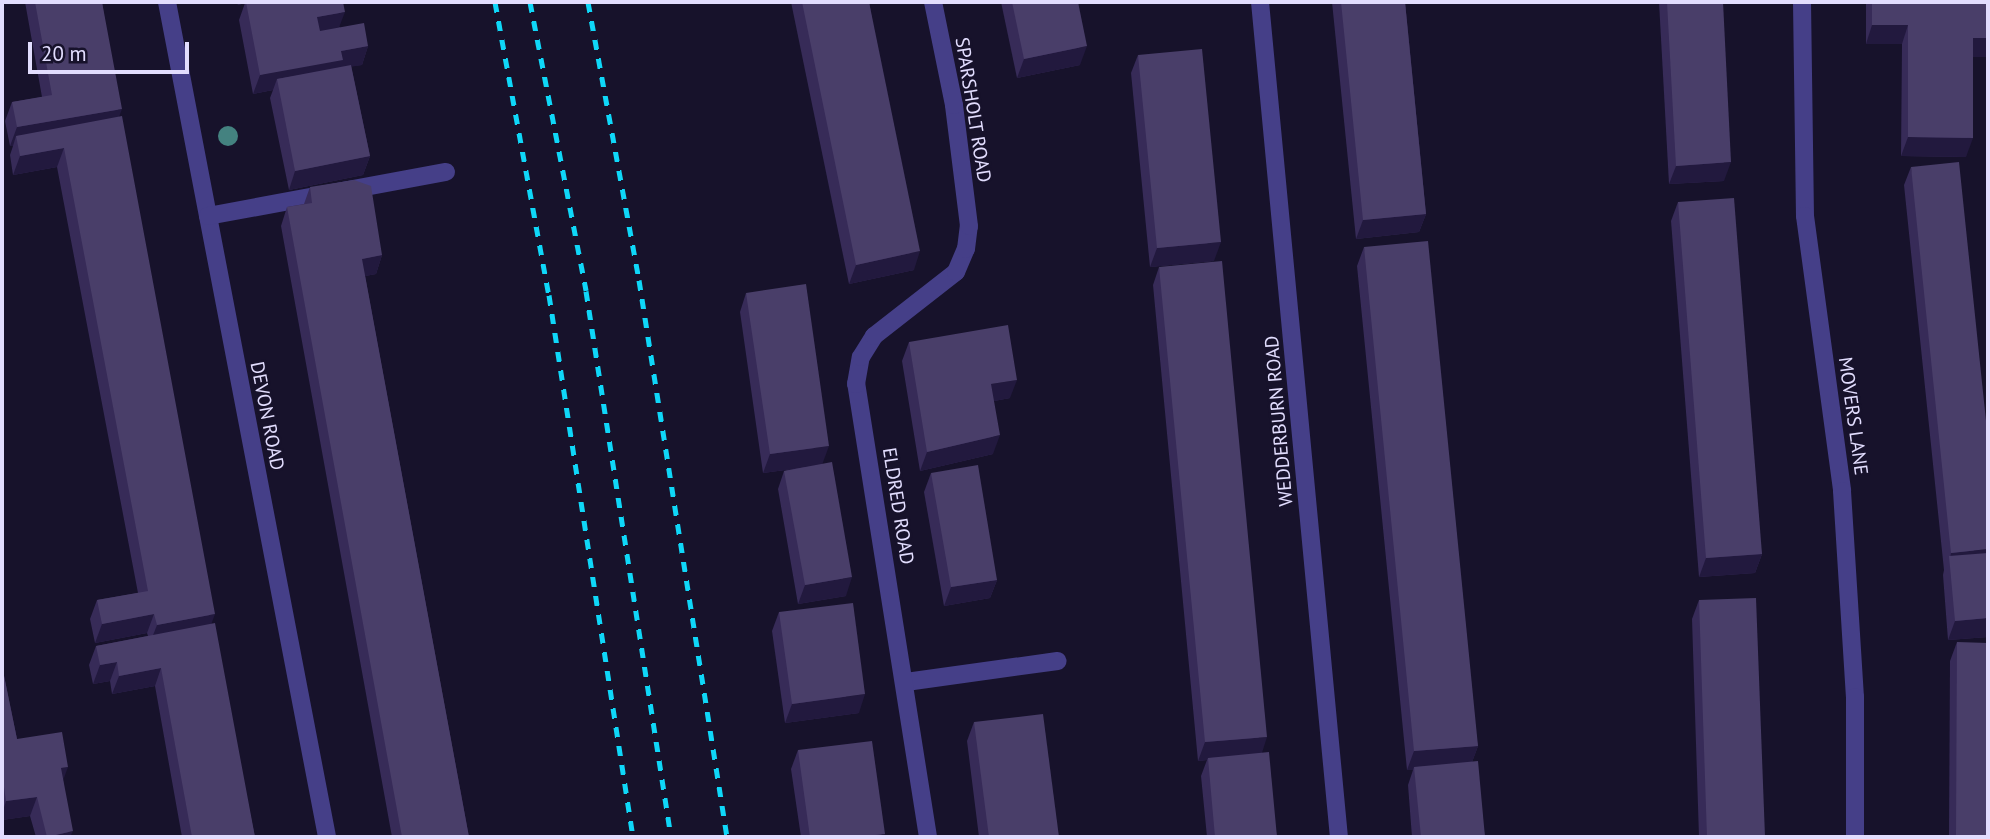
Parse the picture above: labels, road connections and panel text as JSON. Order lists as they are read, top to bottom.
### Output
{
  "streets": {
    "street": [
      "SPARSHOLT ROAD",
      "DEVON ROAD",
      "MOVERS LANE",
      "WEDDERBURN ROAD",
      "ELDRED ROAD"
    ]
  },
  "crossings": [
    ["SPARSHOLT ROAD", "ELDRED ROAD"]
  ],
  "scale_bar": "20 m"
}
